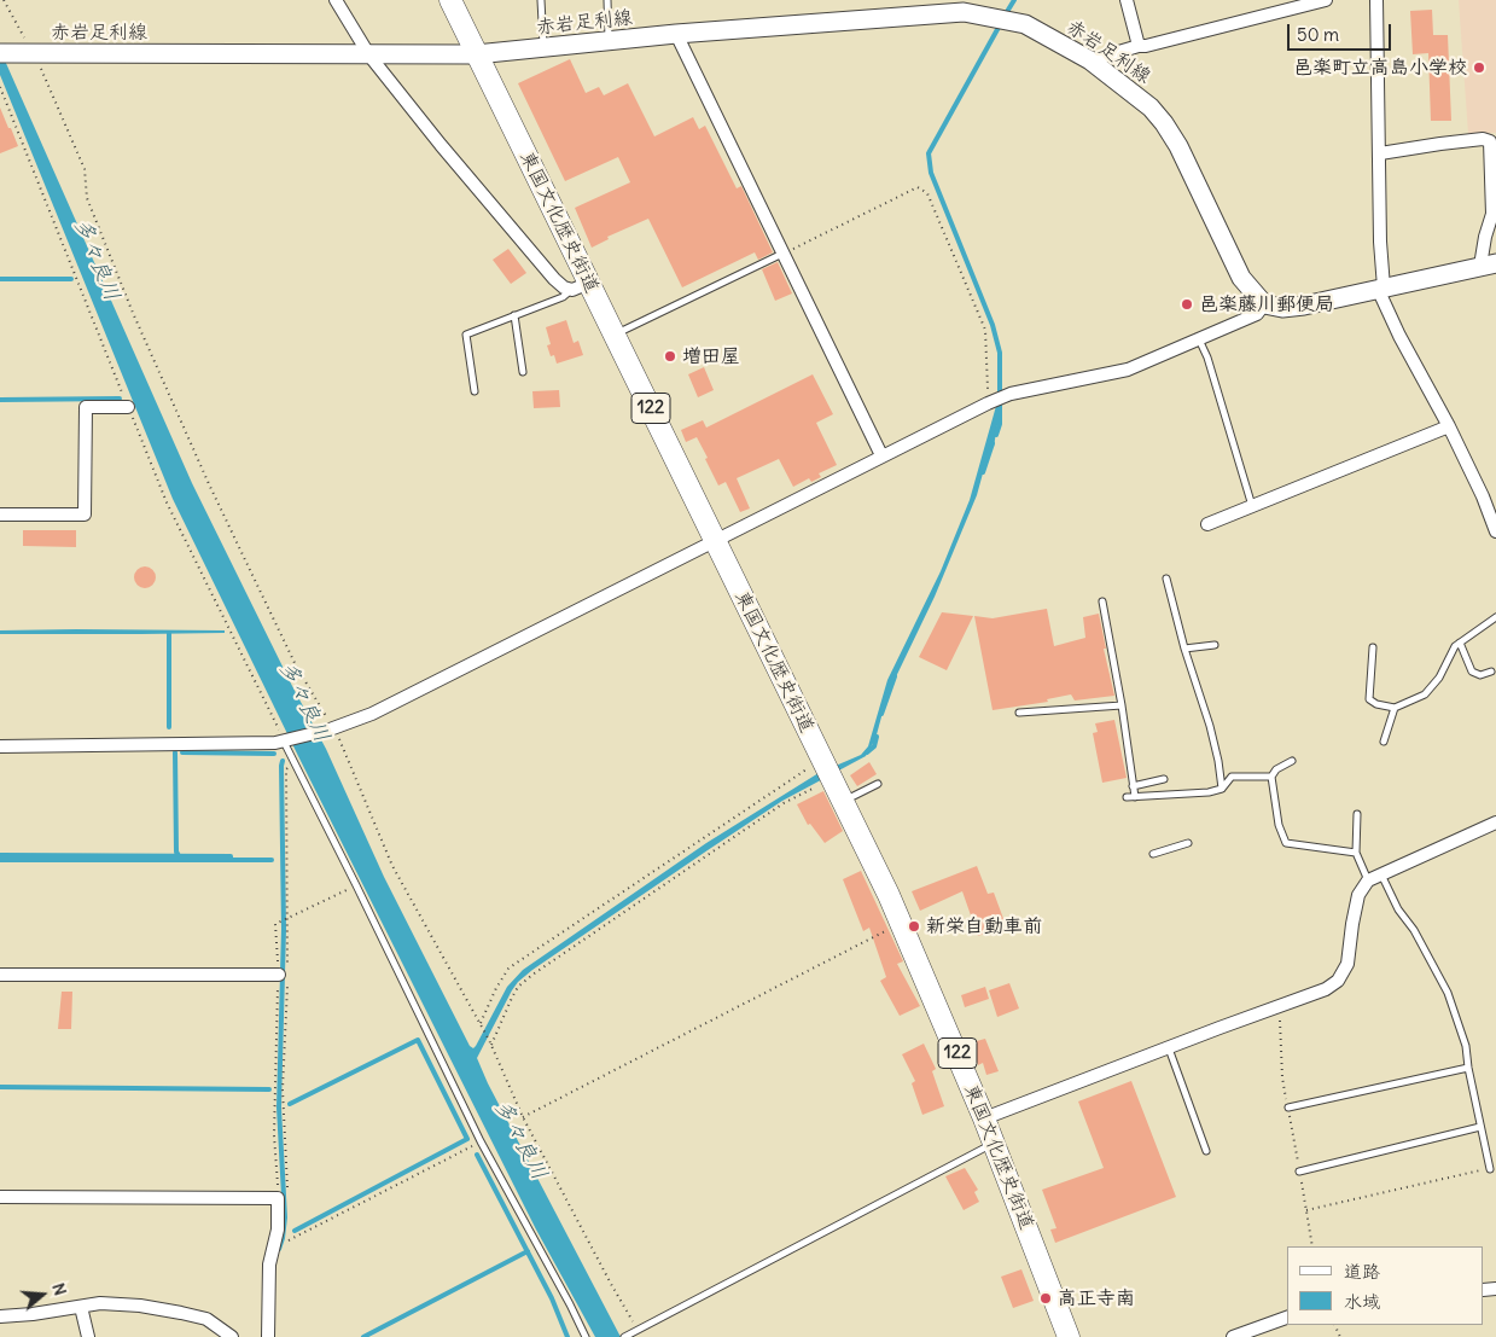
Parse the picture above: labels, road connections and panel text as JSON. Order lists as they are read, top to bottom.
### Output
{
  "streets": {
    "highway": ["東国文化歴史街道", "122"],
    "main road": ["赤岩足利線"]
  },
  "crossings": [
    ["赤岩足利線", "東国文化歴史街道"]
  ],
  "water": ["多々良川"],
  "places": [
    "邑楽町立高島小学校",
    "邑楽藤川郵便局",
    "増田屋",
    "新栄自動車前",
    "高正寺南"
  ],
  "legend": ["道路", "水域"],
  "scale_bar": "50 m",
  "north": "right"
}
